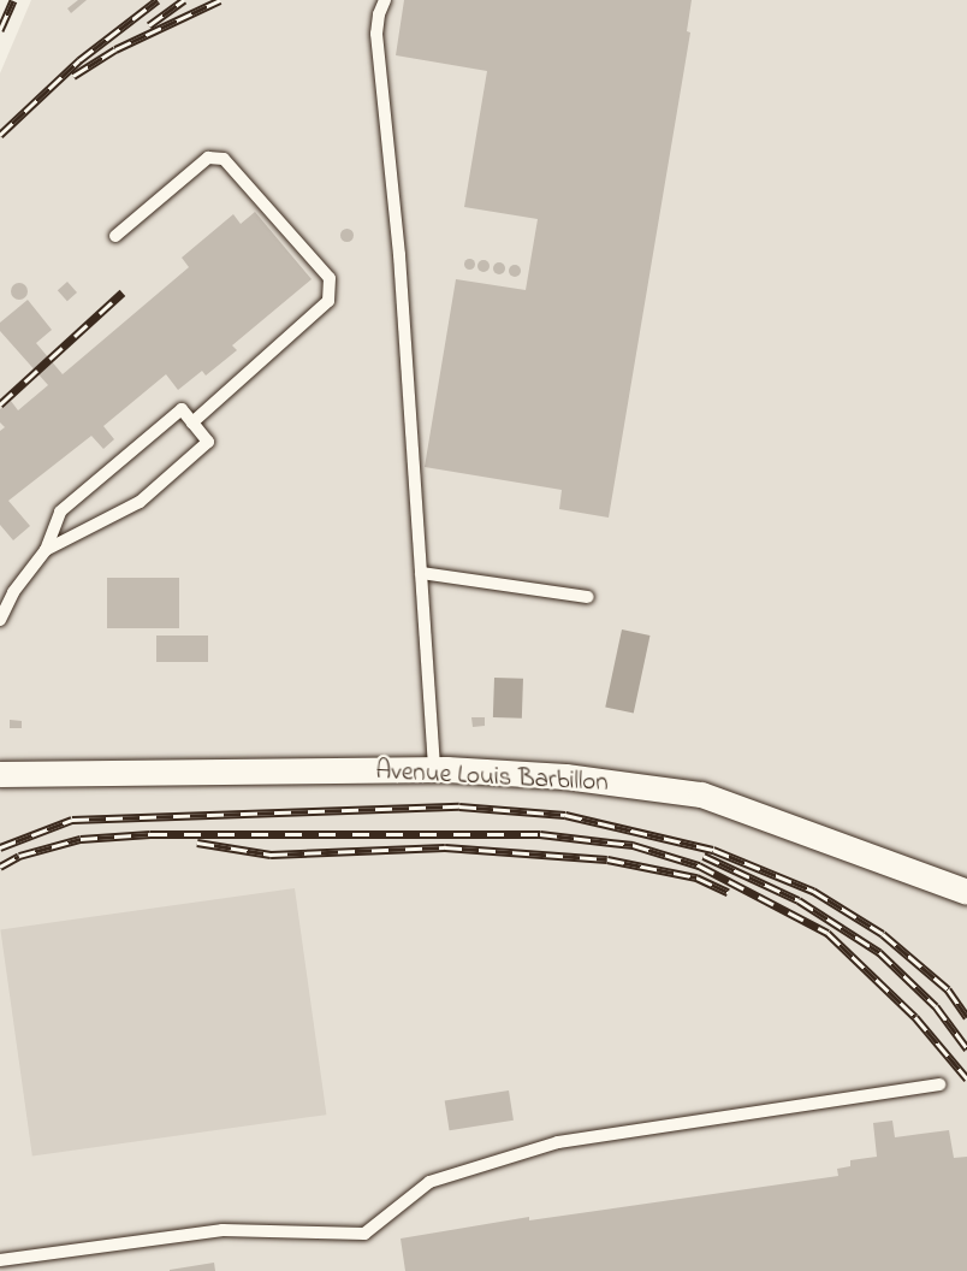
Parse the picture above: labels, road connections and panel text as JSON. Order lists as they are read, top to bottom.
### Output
{
  "streets": {
    "street": ["Avenue Louis Barbillon"]
  }
}
